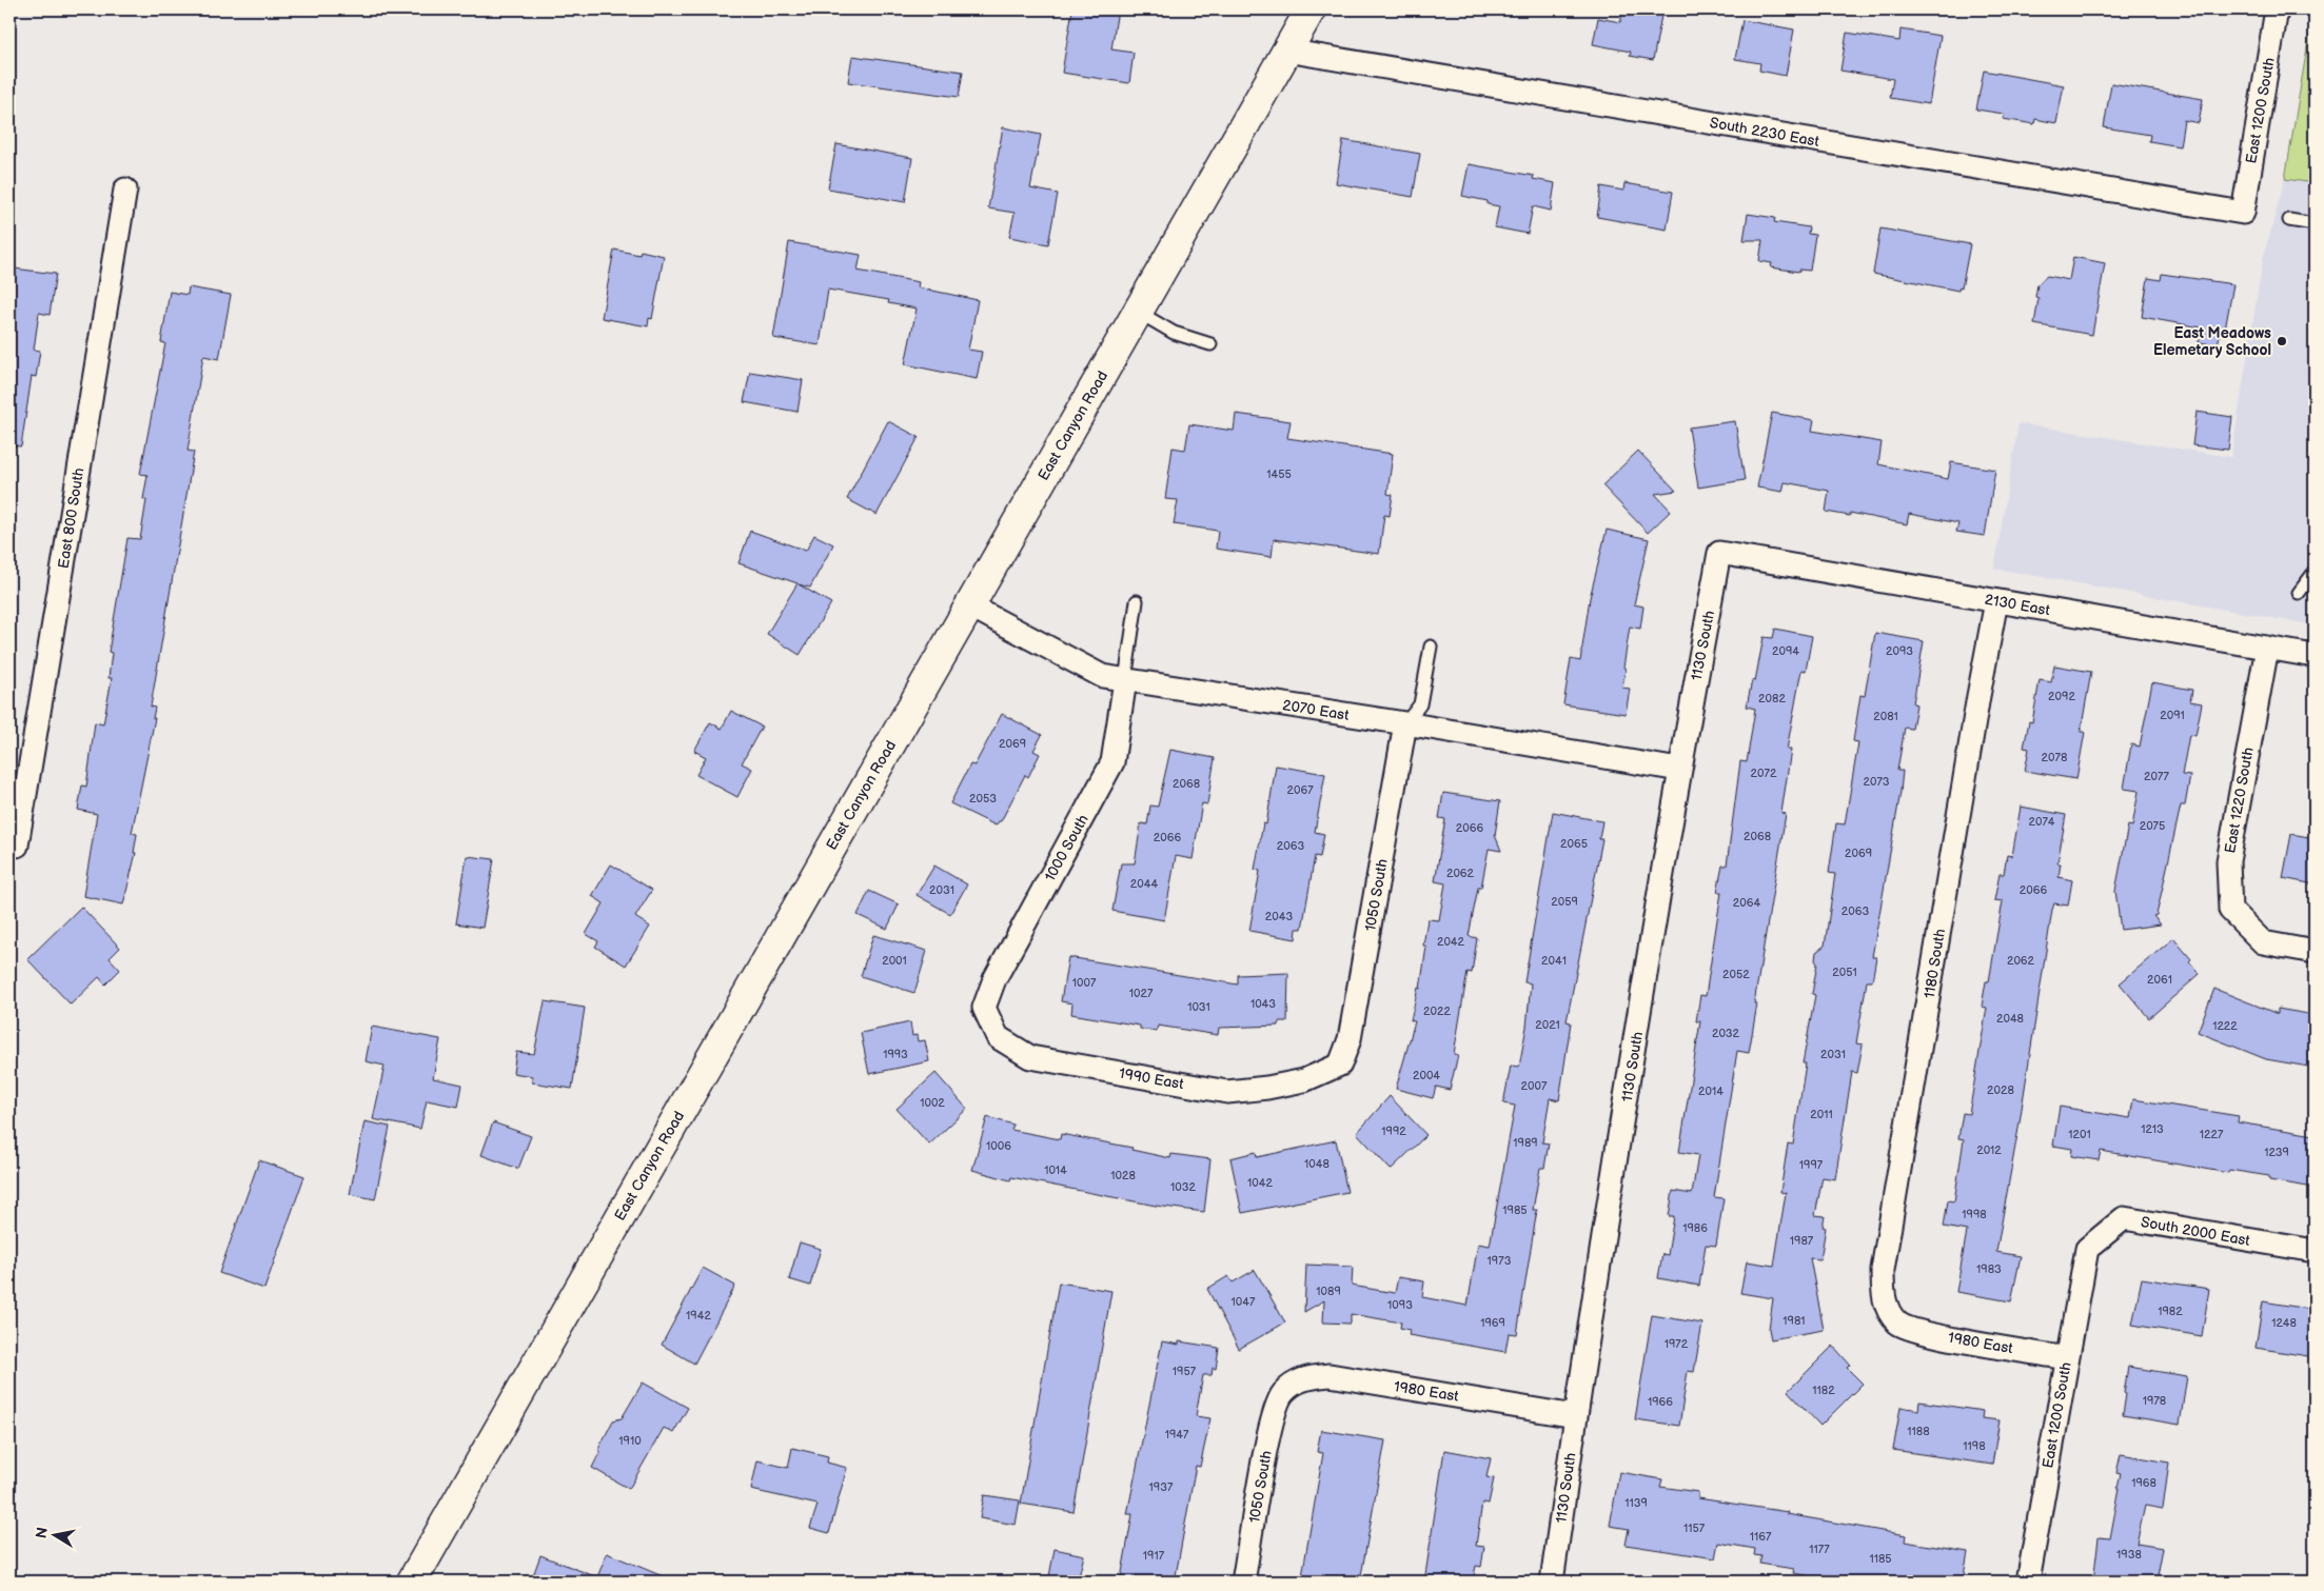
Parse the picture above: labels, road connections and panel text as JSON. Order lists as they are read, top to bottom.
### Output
{
  "streets": {
    "main road": ["East Canyon Road"],
    "street": [
      "East 1200 South",
      "South 2230 East",
      "East 800 South",
      "2130 East",
      "1130 South",
      "2070 East",
      "East 1220 South",
      "1000 South",
      "1050 South",
      "1180 South",
      "1990 East",
      "South 2000 East",
      "1980 East"
    ]
  },
  "crossings": [
    ["East 1200 South", "South 2230 East"],
    ["East 1200 South", "South 2000 East"],
    ["East 1200 South", "1980 East"],
    ["South 2230 East", "East Canyon Road"],
    ["East Canyon Road", "2070 East"],
    ["2130 East", "1130 South"],
    ["2130 East", "East 1220 South"],
    ["2130 East", "1180 South"],
    ["1130 South", "2070 East"],
    ["1130 South", "1980 East"],
    ["2070 East", "1000 South"],
    ["2070 East", "1050 South"],
    ["1000 South", "1990 East"],
    ["1050 South", "1990 East"],
    ["1050 South", "1980 East"],
    ["1180 South", "1980 East"]
  ],
  "places": ["East Meadows Elemetary School"],
  "house_numbers": [
    "1455",
    "2094",
    "2093",
    "2092",
    "2082",
    "2091",
    "2081",
    "2069",
    "2078",
    "2072",
    "2077",
    "2073",
    "2068",
    "2067",
    "2053",
    "2074",
    "2075",
    "2066",
    "2068",
    "2066",
    "2065",
    "2063",
    "2069",
    "2062",
    "2044",
    "2031",
    "2066",
    "2059",
    "2064",
    "2063",
    "2043",
    "2042",
    "2001",
    "2041",
    "2062",
    "2051",
    "2052",
    "2061",
    "1007",
    "1027",
    "1043",
    "1031",
    "2022",
    "2048",
    "2021",
    "1222",
    "2032",
    "1993",
    "2031",
    "2004",
    "2007",
    "2028",
    "2014",
    "1002",
    "2011",
    "1213",
    "1992",
    "1201",
    "1227",
    "1989",
    "1006",
    "2012",
    "1239",
    "1048",
    "1997",
    "1014",
    "1028",
    "1042",
    "1032",
    "1985",
    "1998",
    "1986",
    "1987",
    "1973",
    "1983",
    "1089",
    "1047",
    "1093",
    "1982",
    "1942",
    "1981",
    "1969",
    "1248",
    "1972",
    "1957",
    "1182",
    "1978",
    "1966",
    "1188",
    "1947",
    "1910",
    "1198",
    "1968",
    "1937",
    "1139",
    "1157",
    "1167",
    "1177",
    "1938",
    "1917",
    "1185"
  ],
  "north": "left"
}
